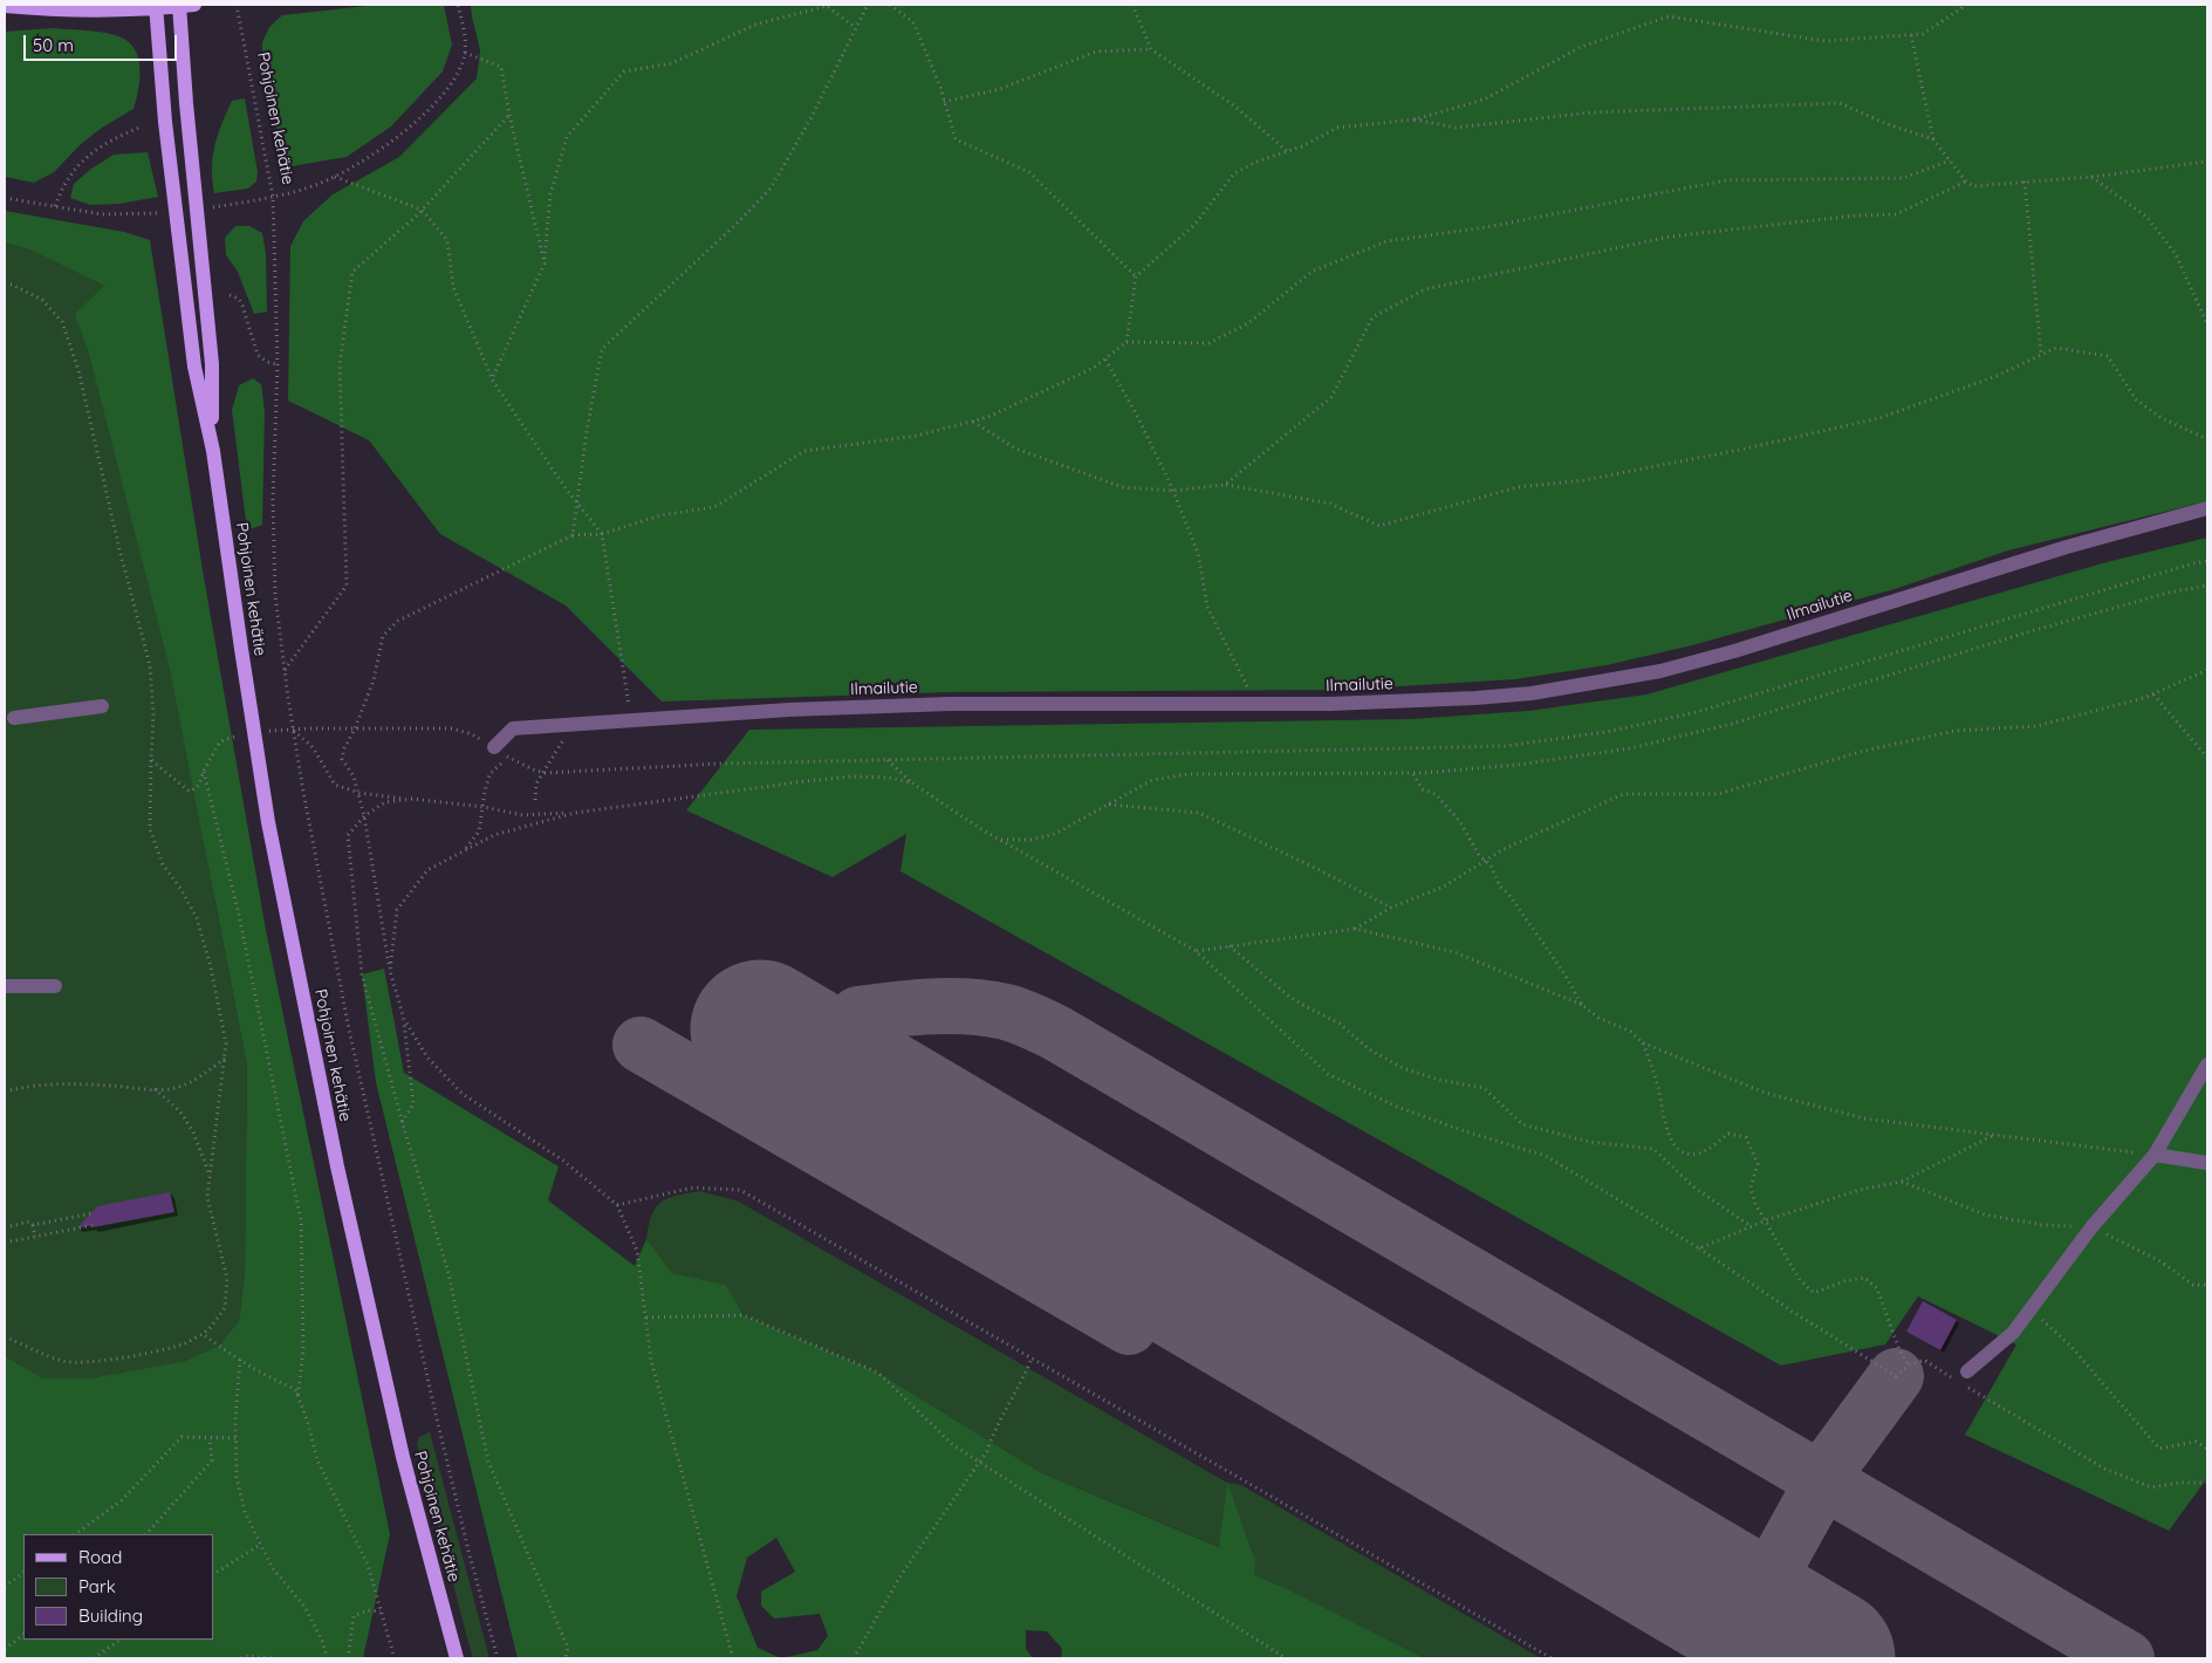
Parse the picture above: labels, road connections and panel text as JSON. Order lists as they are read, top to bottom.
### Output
{
  "streets": {
    "main road": ["Pohjoinen kehätie"],
    "street": ["Ilmailutie"]
  },
  "legend": ["Road", "Park", "Building"],
  "scale_bar": "50 m"
}
